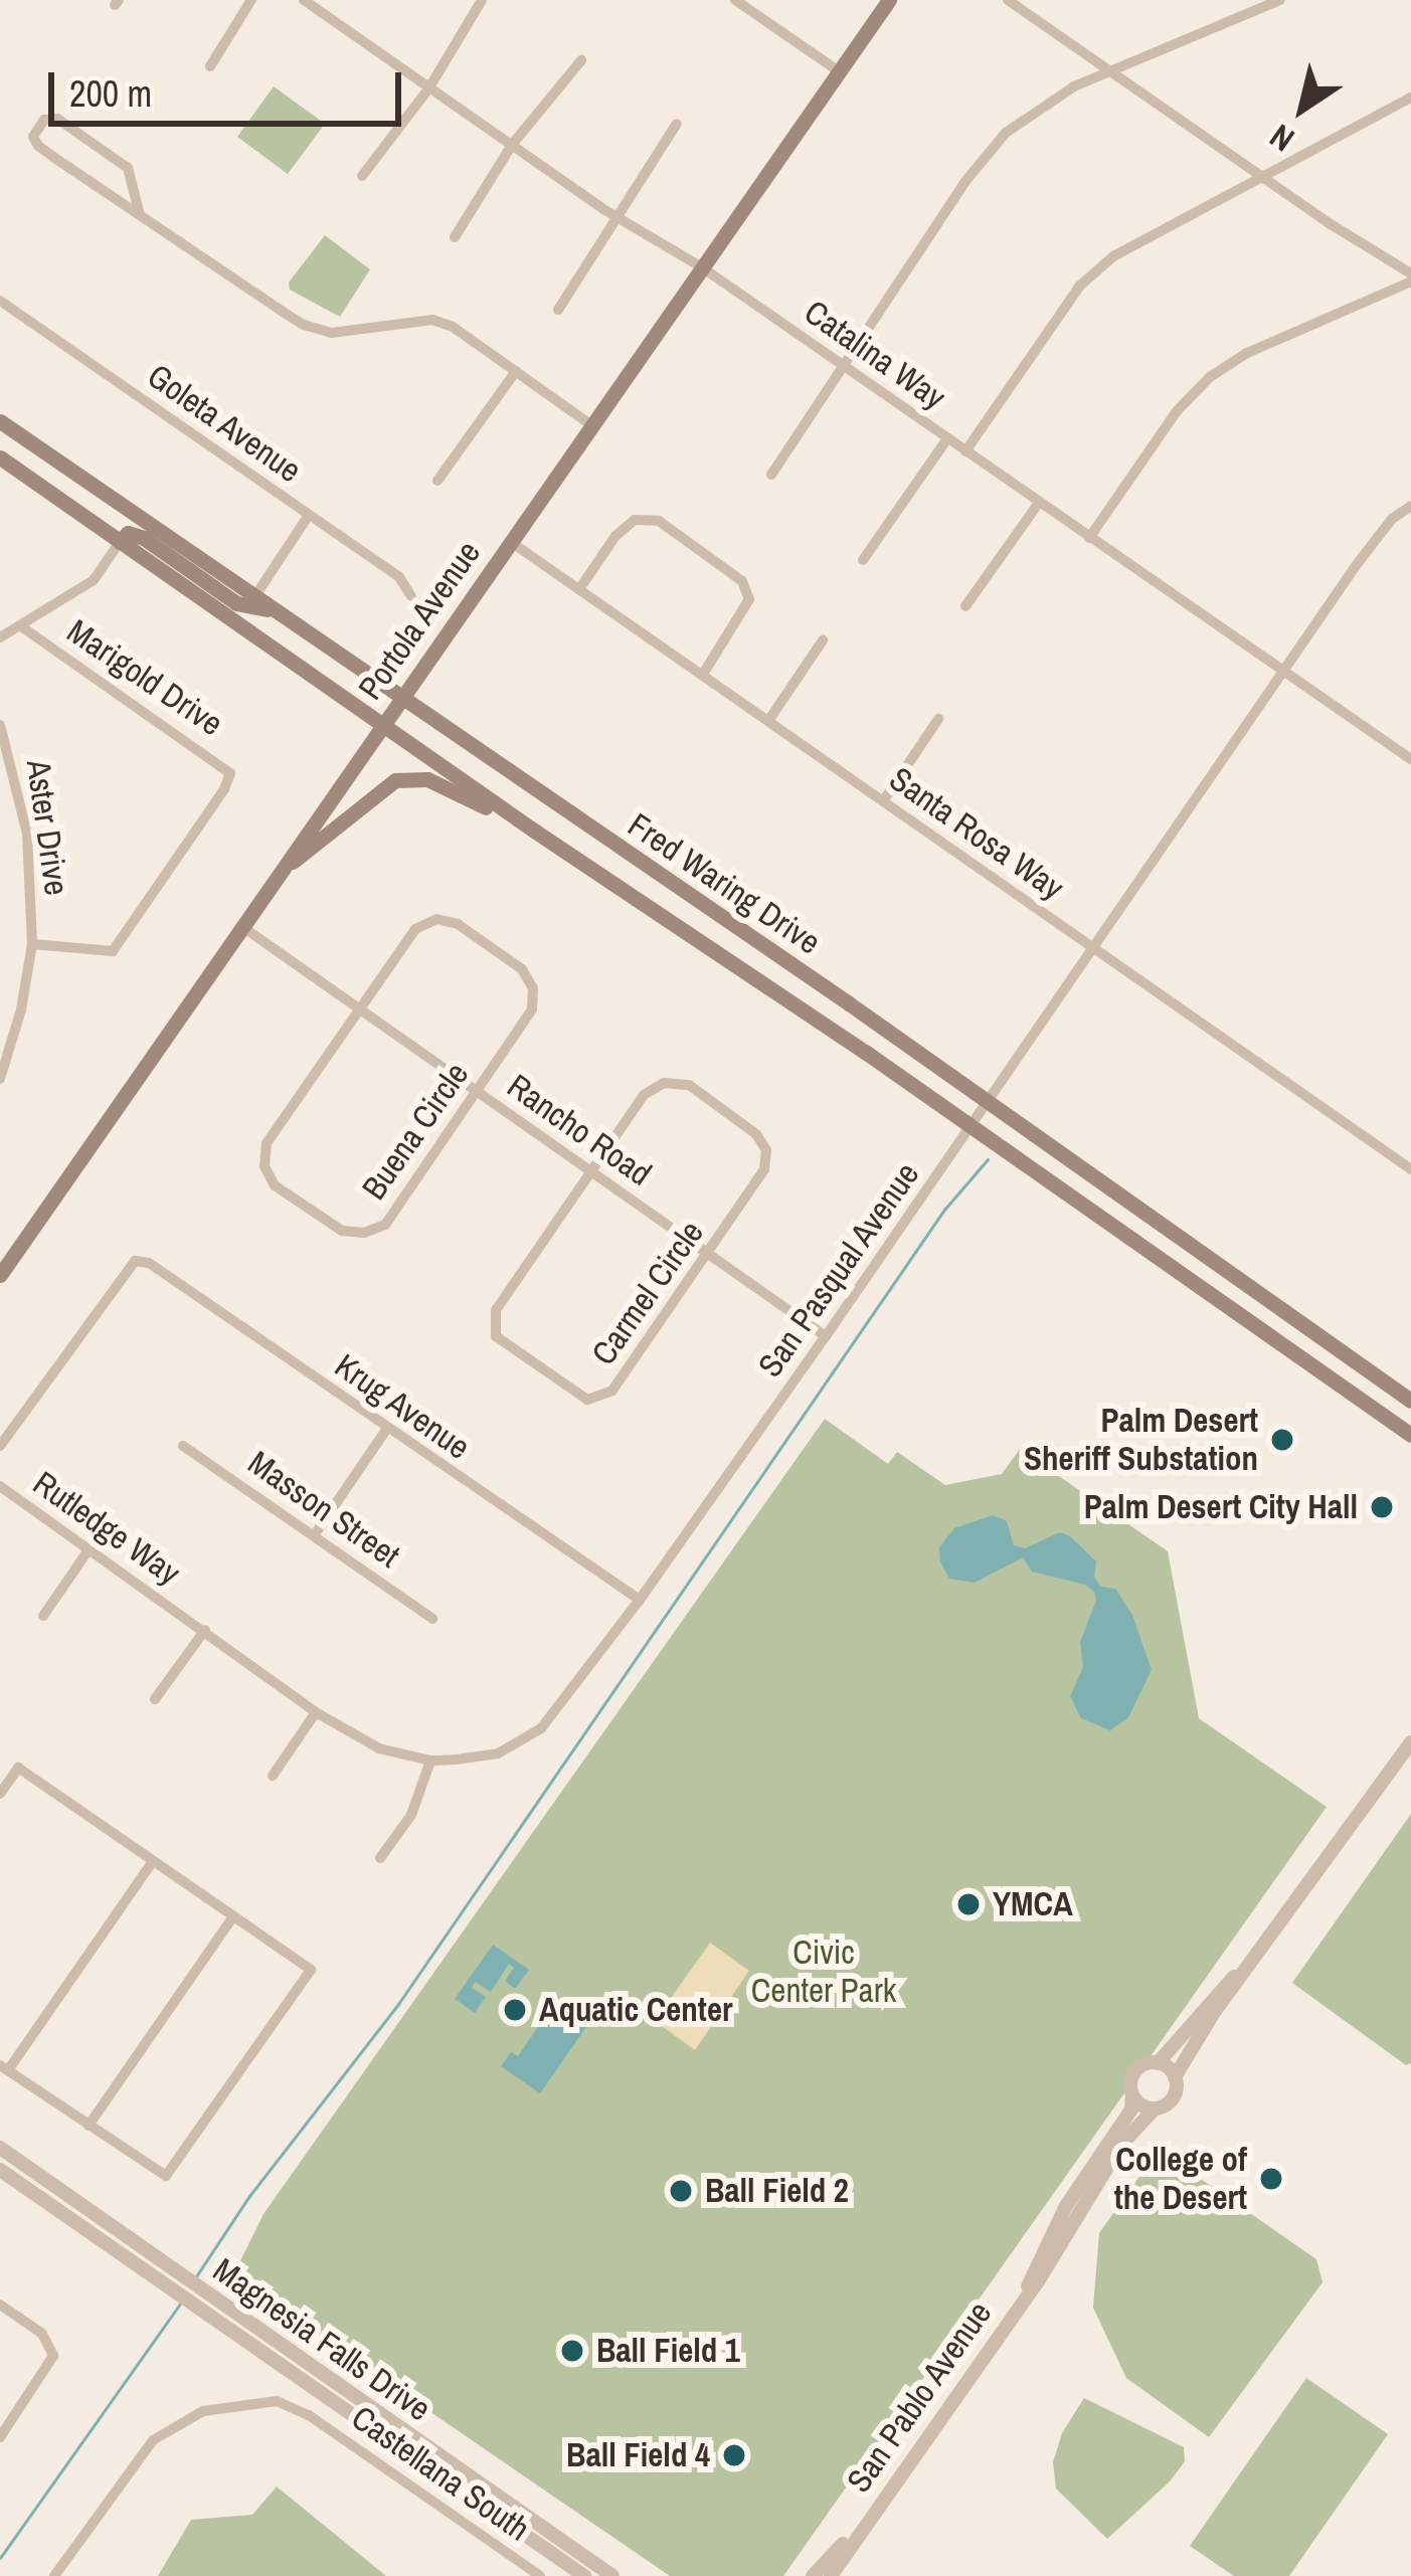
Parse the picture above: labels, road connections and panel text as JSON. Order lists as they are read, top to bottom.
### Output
{
  "streets": {
    "main road": ["Portola Avenue", "Fred Waring Drive"],
    "street": [
      "Catalina Way",
      "Goleta Avenue",
      "Marigold Drive",
      "Aster Drive",
      "Santa Rosa Way",
      "Rancho Road",
      "Buena Circle",
      "San Pasqual Avenue",
      "Carmel Circle",
      "Krug Avenue",
      "Masson Street",
      "Rutledge Way",
      "Magnesia Falls Drive",
      "San Pablo Avenue",
      "Castellana South"
    ]
  },
  "crossings": [
    ["Catalina Way", "Portola Avenue"],
    ["Catalina Way", "San Pasqual Avenue"],
    ["Portola Avenue", "Santa Rosa Way"],
    ["Portola Avenue", "Fred Waring Drive"],
    ["Portola Avenue", "Rancho Road"],
    ["Marigold Drive", "Aster Drive"],
    ["Santa Rosa Way", "San Pasqual Avenue"],
    ["Fred Waring Drive", "San Pasqual Avenue"],
    ["Rancho Road", "Buena Circle"],
    ["Rancho Road", "San Pasqual Avenue"],
    ["Rancho Road", "Carmel Circle"],
    ["San Pasqual Avenue", "Krug Avenue"],
    ["San Pasqual Avenue", "Rutledge Way"]
  ],
  "parks": ["Civic Center Park"],
  "places": [
    "Palm Desert Sheriff Substation",
    "Palm Desert City Hall",
    "YMCA",
    "Aquatic Center",
    "College of the Desert",
    "Ball Field 2",
    "Ball Field 1",
    "Ball Field 4"
  ],
  "scale_bar": "200 m",
  "north": "bottom left"
}
